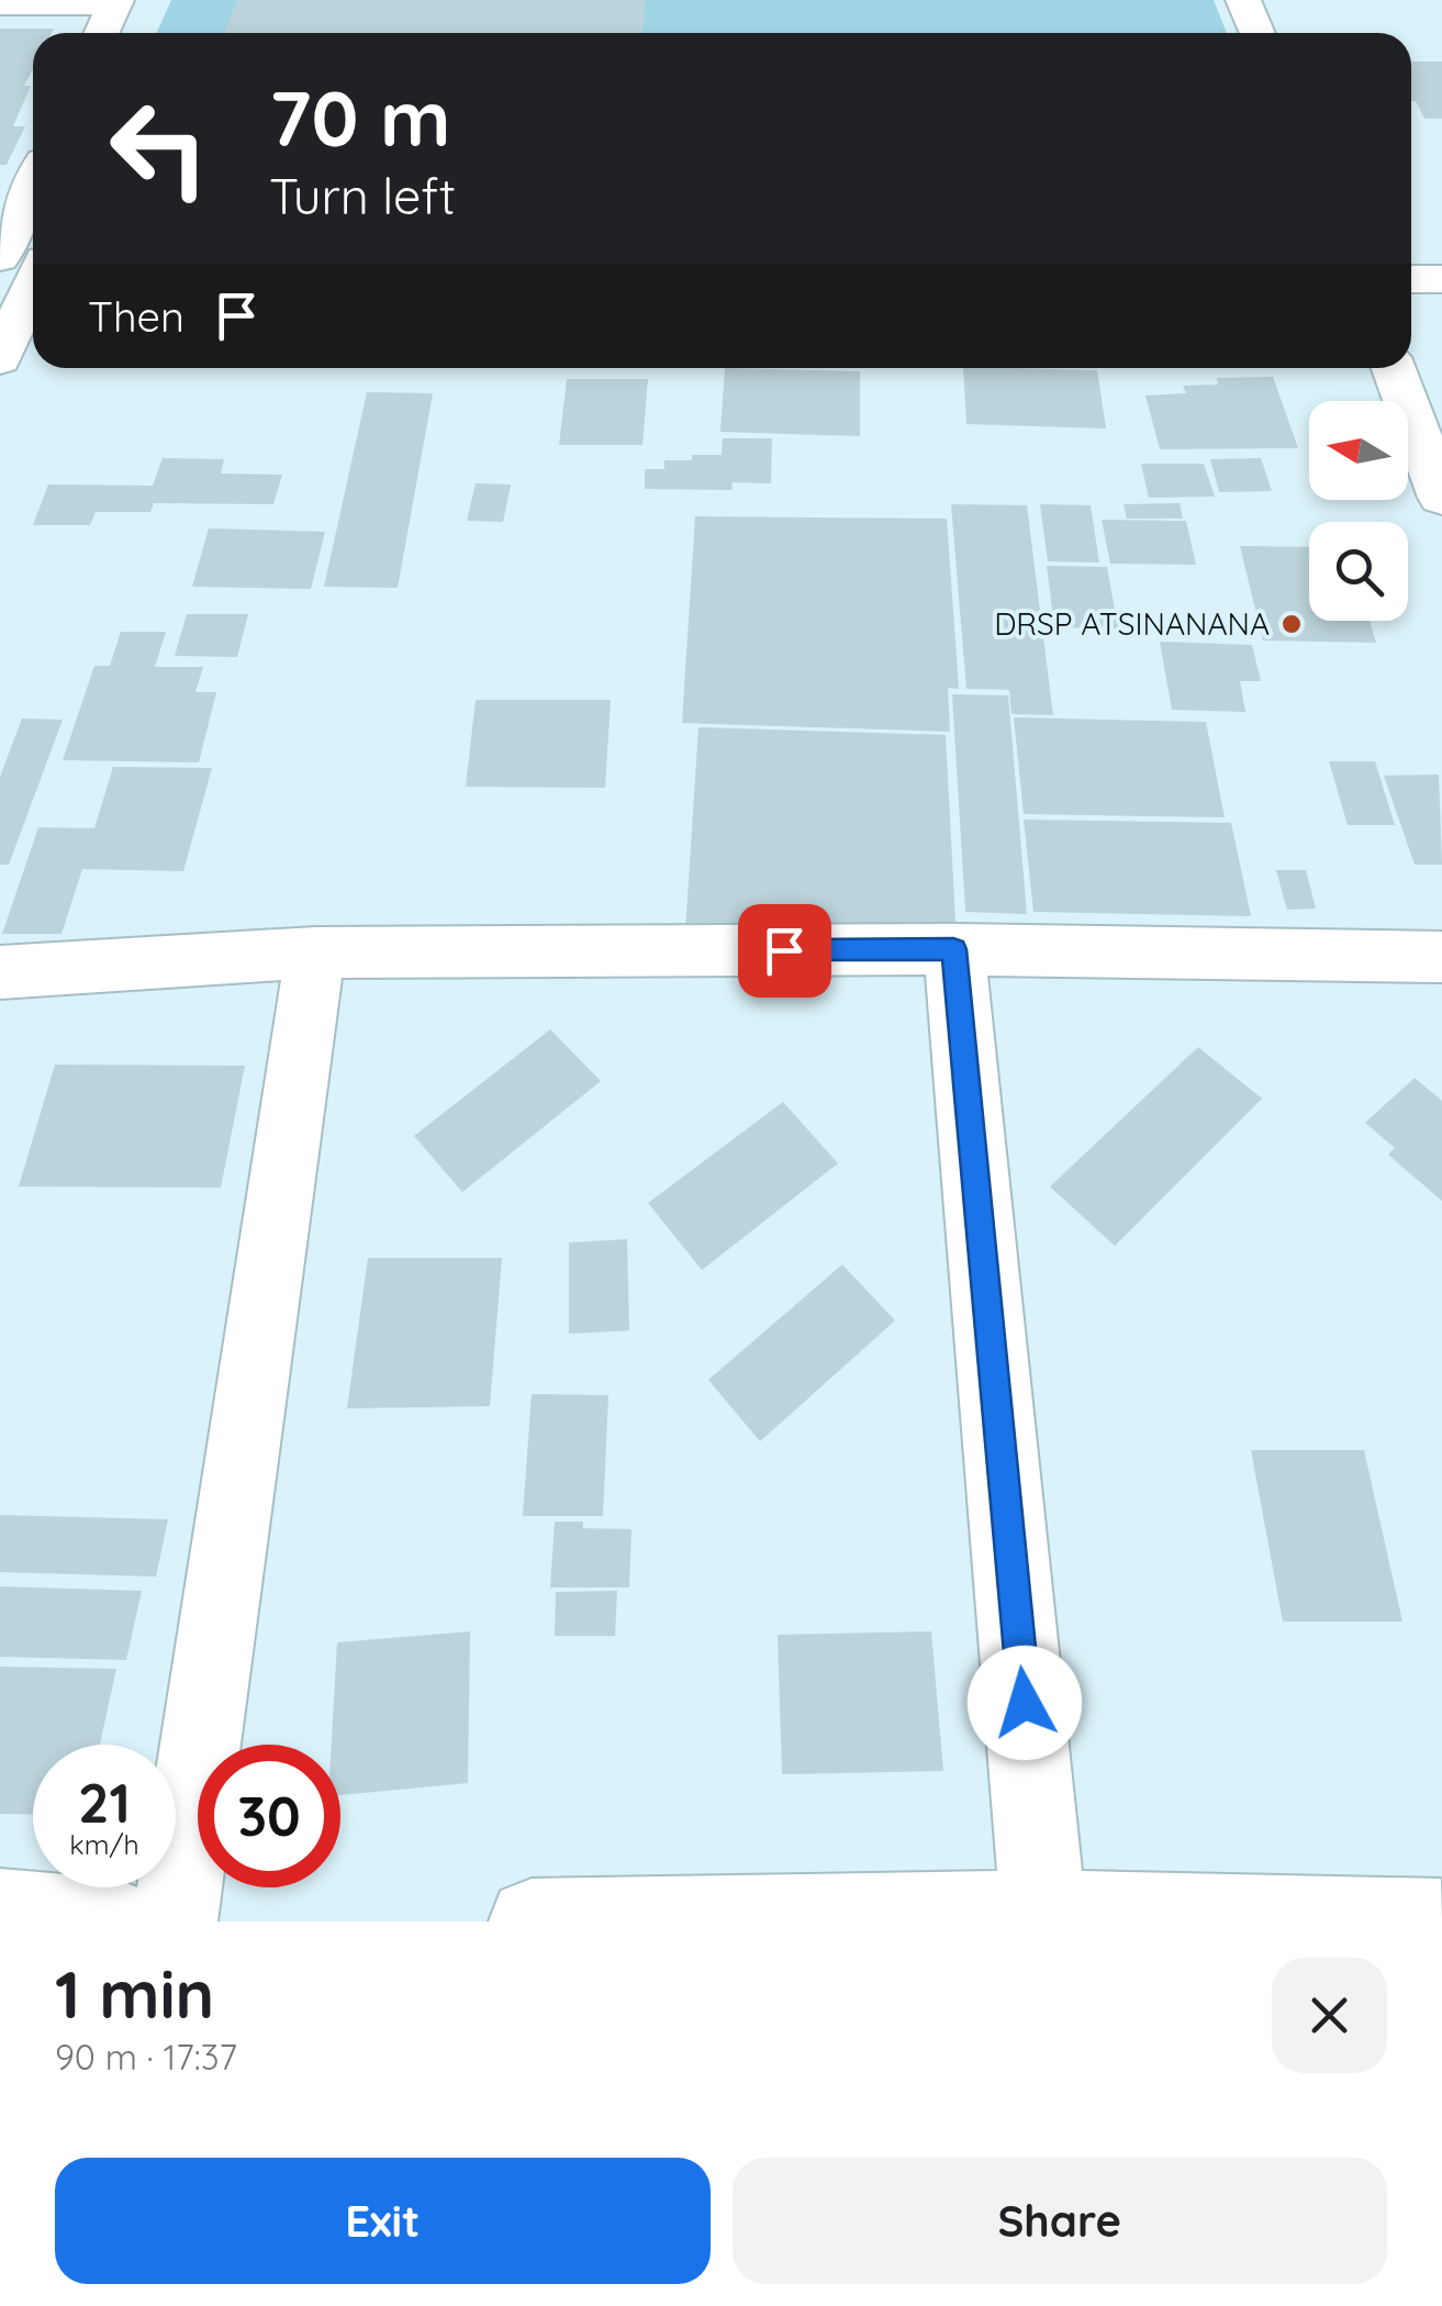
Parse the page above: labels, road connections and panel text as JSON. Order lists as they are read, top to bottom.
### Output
{
  "places": ["DRSP ATSINANANA"],
  "north": "left",
  "page": {
    "turn": ["70 m", "Turn left"],
    "then": "Then",
    "speed": "21 km/h",
    "limit": "30",
    "heading": ["1 min", "90 m · 17:37"],
    "buttons": ["Exit", "Share"]
  }
}
